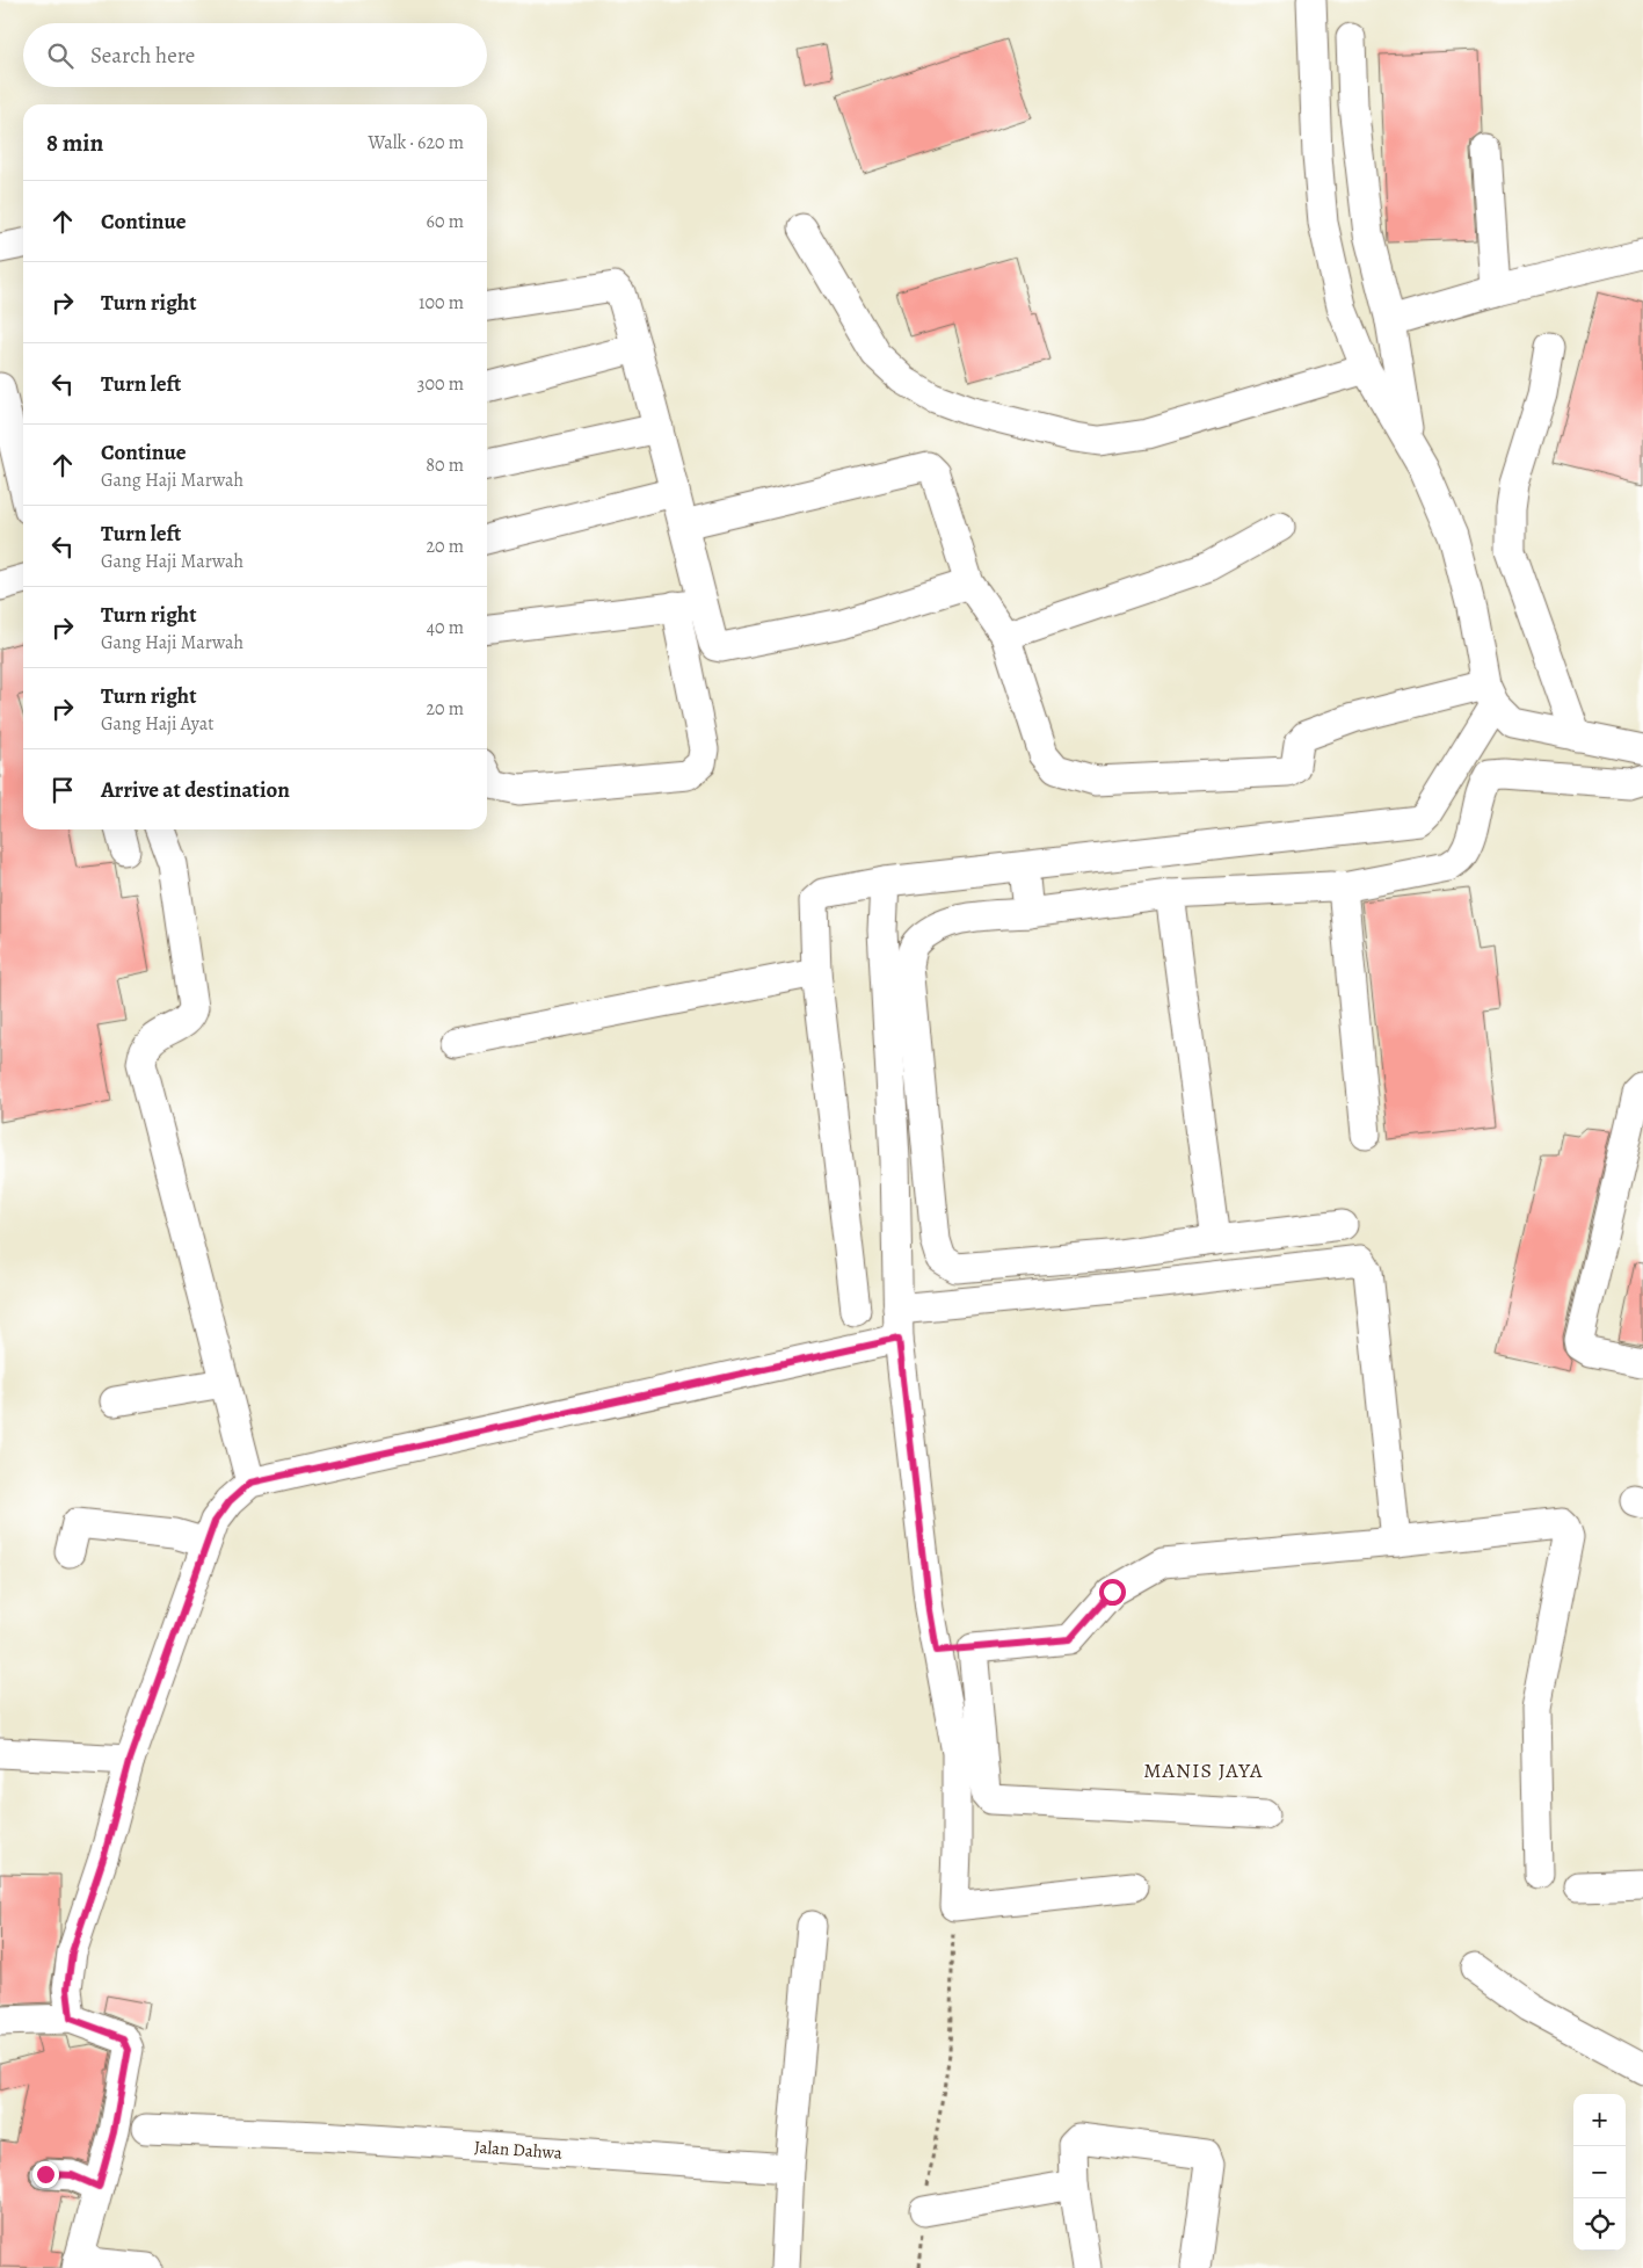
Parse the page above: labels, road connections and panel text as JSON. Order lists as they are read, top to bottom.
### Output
{
  "streets": {
    "street": ["Jalan Dahwa"]
  },
  "districts": ["MANIS JAYA"],
  "page": {
    "search": "Search here",
    "heading": ["8 min", "Walk · 620 m"],
    "list": [
      ["Continue", "60 m"],
      ["Turn right", "100 m"],
      ["Turn left", "300 m"],
      ["Continue", "Gang Haji Marwah", "80 m"],
      ["Turn left", "Gang Haji Marwah", "20 m"],
      ["Turn right", "Gang Haji Marwah", "40 m"],
      ["Turn right", "Gang Haji Ayat", "20 m"],
      "Arrive at destination"
    ],
    "map_buttons": ["+", "−"]
  }
}
